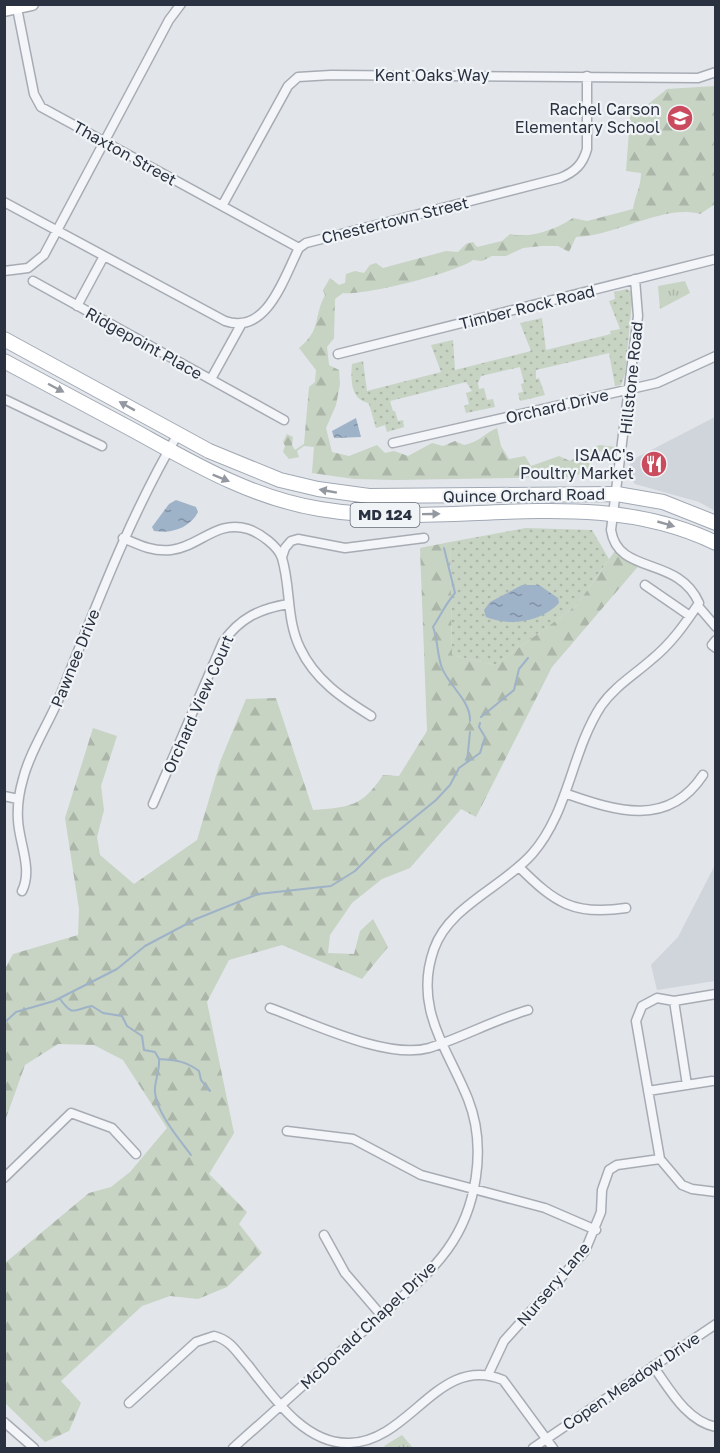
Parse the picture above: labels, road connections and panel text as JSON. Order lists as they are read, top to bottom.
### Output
{
  "streets": {
    "main road": ["Quince Orchard Road", "MD 124"],
    "street": [
      "Kent Oaks Way",
      "Thaxton Street",
      "Chestertown Street",
      "Timber Rock Road",
      "Ridgepoint Place",
      "Hillstone Road",
      "Orchard Drive",
      "Pawnee Drive",
      "Orchard View Court",
      "Nursery Lane",
      "McDonald Chapel Drive",
      "Copen Meadow Drive"
    ]
  },
  "crossings": [
    ["Kent Oaks Way", "Thaxton Street"],
    ["Kent Oaks Way", "Chestertown Street"],
    ["Thaxton Street", "Chestertown Street"],
    ["Chestertown Street", "Ridgepoint Place"],
    ["Timber Rock Road", "Hillstone Road"],
    ["Hillstone Road", "Orchard Drive"],
    ["Hillstone Road", "Quince Orchard Road"],
    ["Quince Orchard Road", "Pawnee Drive"]
  ],
  "places": {
    "school or university": ["Rachel Carson Elementary School"],
    "restaurant": ["ISAAC's Poultry Market"]
  }
}
